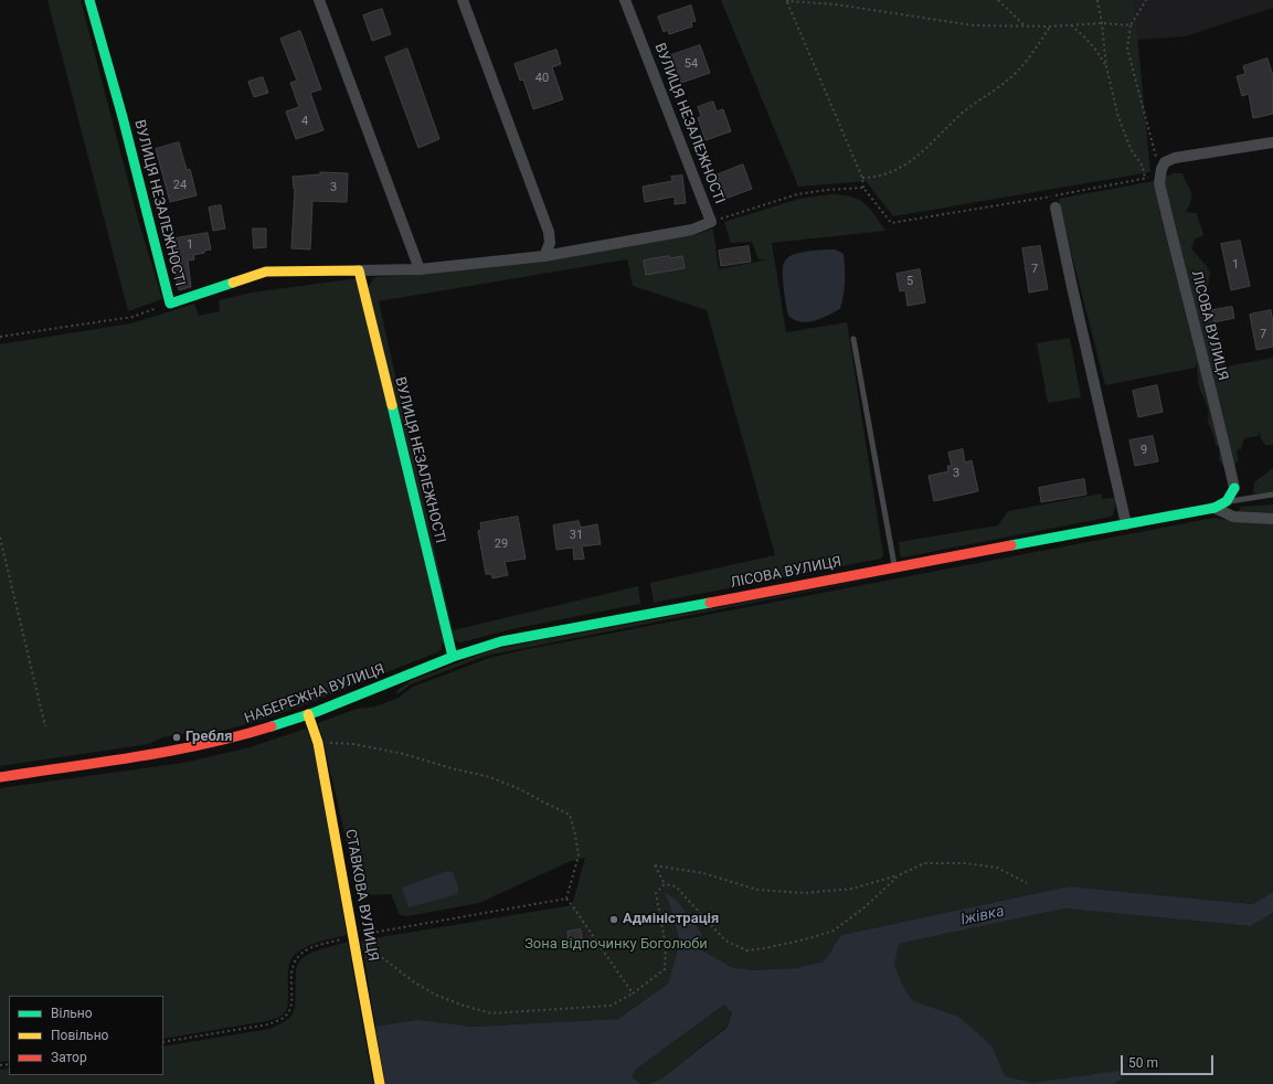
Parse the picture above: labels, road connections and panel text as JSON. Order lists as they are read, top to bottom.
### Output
{
  "streets": {
    "street": [
      "ВУЛИЦЯ НЕЗАЛЕЖНОСТІ",
      "ЛІСОВА ВУЛИЦЯ",
      "НАБЕРЕЖНА ВУЛИЦЯ",
      "СТАВКОВА ВУЛИЦЯ"
    ]
  },
  "crossings": [
    ["ВУЛИЦЯ НЕЗАЛЕЖНОСТІ", "ЛІСОВА ВУЛИЦЯ"],
    ["ВУЛИЦЯ НЕЗАЛЕЖНОСТІ", "НАБЕРЕЖНА ВУЛИЦЯ"],
    ["ЛІСОВА ВУЛИЦЯ", "НАБЕРЕЖНА ВУЛИЦЯ"],
    ["НАБЕРЕЖНА ВУЛИЦЯ", "СТАВКОВА ВУЛИЦЯ"]
  ],
  "water": ["Іжівка"],
  "parks": ["Зона відпочинку Боголюби"],
  "places": ["Гребля", "Адміністрація"],
  "house_numbers": [
    "54",
    "40",
    "4",
    "24",
    "3",
    "1",
    "1",
    "7",
    "5",
    "7",
    "9",
    "3",
    "31",
    "29"
  ],
  "legend": ["Вільно", "Повільно", "Затор"],
  "scale_bar": "50 m"
}
